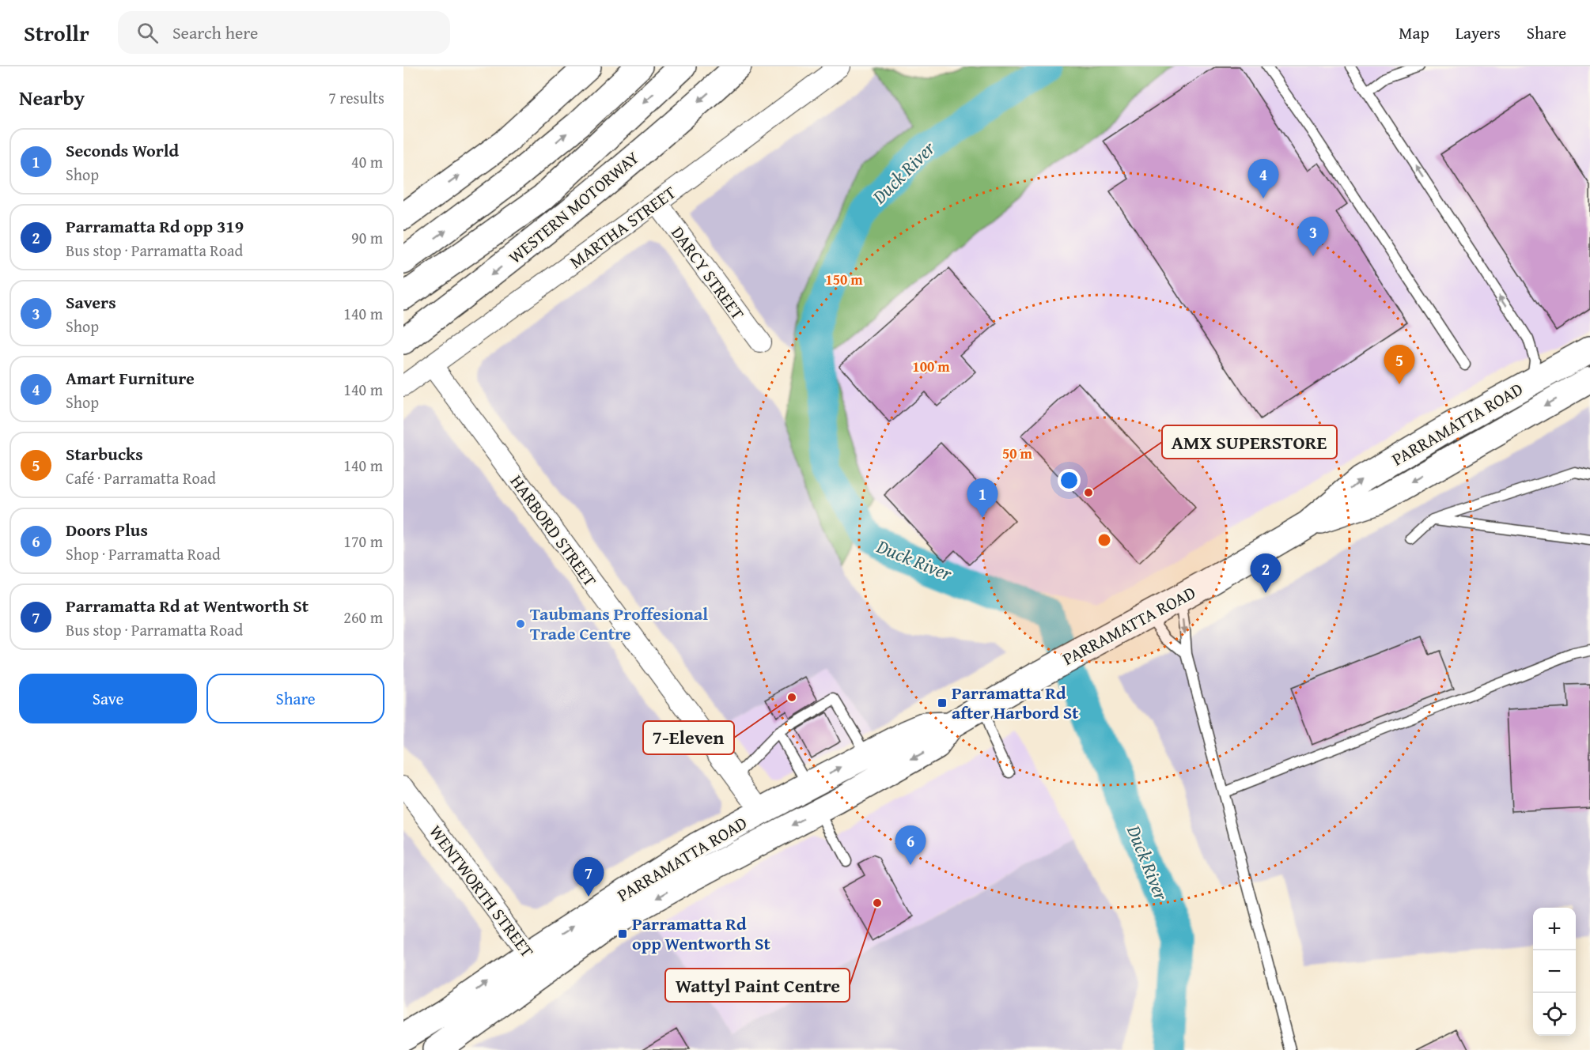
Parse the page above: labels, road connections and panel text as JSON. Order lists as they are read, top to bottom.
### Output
{
  "streets": {
    "highway": ["WESTERN MOTORWAY", "PARRAMATTA ROAD"],
    "street": [
      "MARTHA STREET",
      "DARCY STREET",
      "HARBORD STREET",
      "WENTWORTH STREET"
    ]
  },
  "crossings": [
    ["MARTHA STREET", "DARCY STREET"],
    ["MARTHA STREET", "HARBORD STREET"],
    ["PARRAMATTA ROAD", "HARBORD STREET"],
    ["PARRAMATTA ROAD", "WENTWORTH STREET"]
  ],
  "water": ["Duck River"],
  "places": {
    "other": [
      "AMX SUPERSTORE",
      "Taubmans Proffesional Trade Centre",
      "7-Eleven",
      "Wattyl Paint Centre"
    ],
    "transit": ["Parramatta Rd after Harbord St", "Parramatta Rd opp Wentworth St"]
  },
  "page": {
    "header": "Strollr",
    "search": "Search here",
    "nav": ["Map", "Layers", "Share"],
    "heading": ["Nearby", "7 results"],
    "list": [
      {
        "mark": "1",
        "name": "Seconds World",
        "note": "Shop",
        "value": "40 m"
      },
      {
        "mark": "2",
        "name": "Parramatta Rd opp 319",
        "note": "Bus stop · Parramatta Road",
        "value": "90 m"
      },
      {
        "mark": "3",
        "name": "Savers",
        "note": "Shop",
        "value": "140 m"
      },
      {
        "mark": "4",
        "name": "Amart Furniture",
        "note": "Shop",
        "value": "140 m"
      },
      {
        "mark": "5",
        "name": "Starbucks",
        "note": "Café · Parramatta Road",
        "value": "140 m"
      },
      {
        "mark": "6",
        "name": "Doors Plus",
        "note": "Shop · Parramatta Road",
        "value": "170 m"
      },
      {
        "mark": "7",
        "name": "Parramatta Rd at Wentworth St",
        "note": "Bus stop · Parramatta Road",
        "value": "260 m"
      }
    ],
    "pins": [
      "4",
      "3",
      "5",
      "1",
      "2",
      "6",
      "7"
    ],
    "buttons": ["Save", "Share"],
    "map_buttons": ["+", "−"]
  },
  "rings": ["150 m", "100 m", "50 m"]
}
